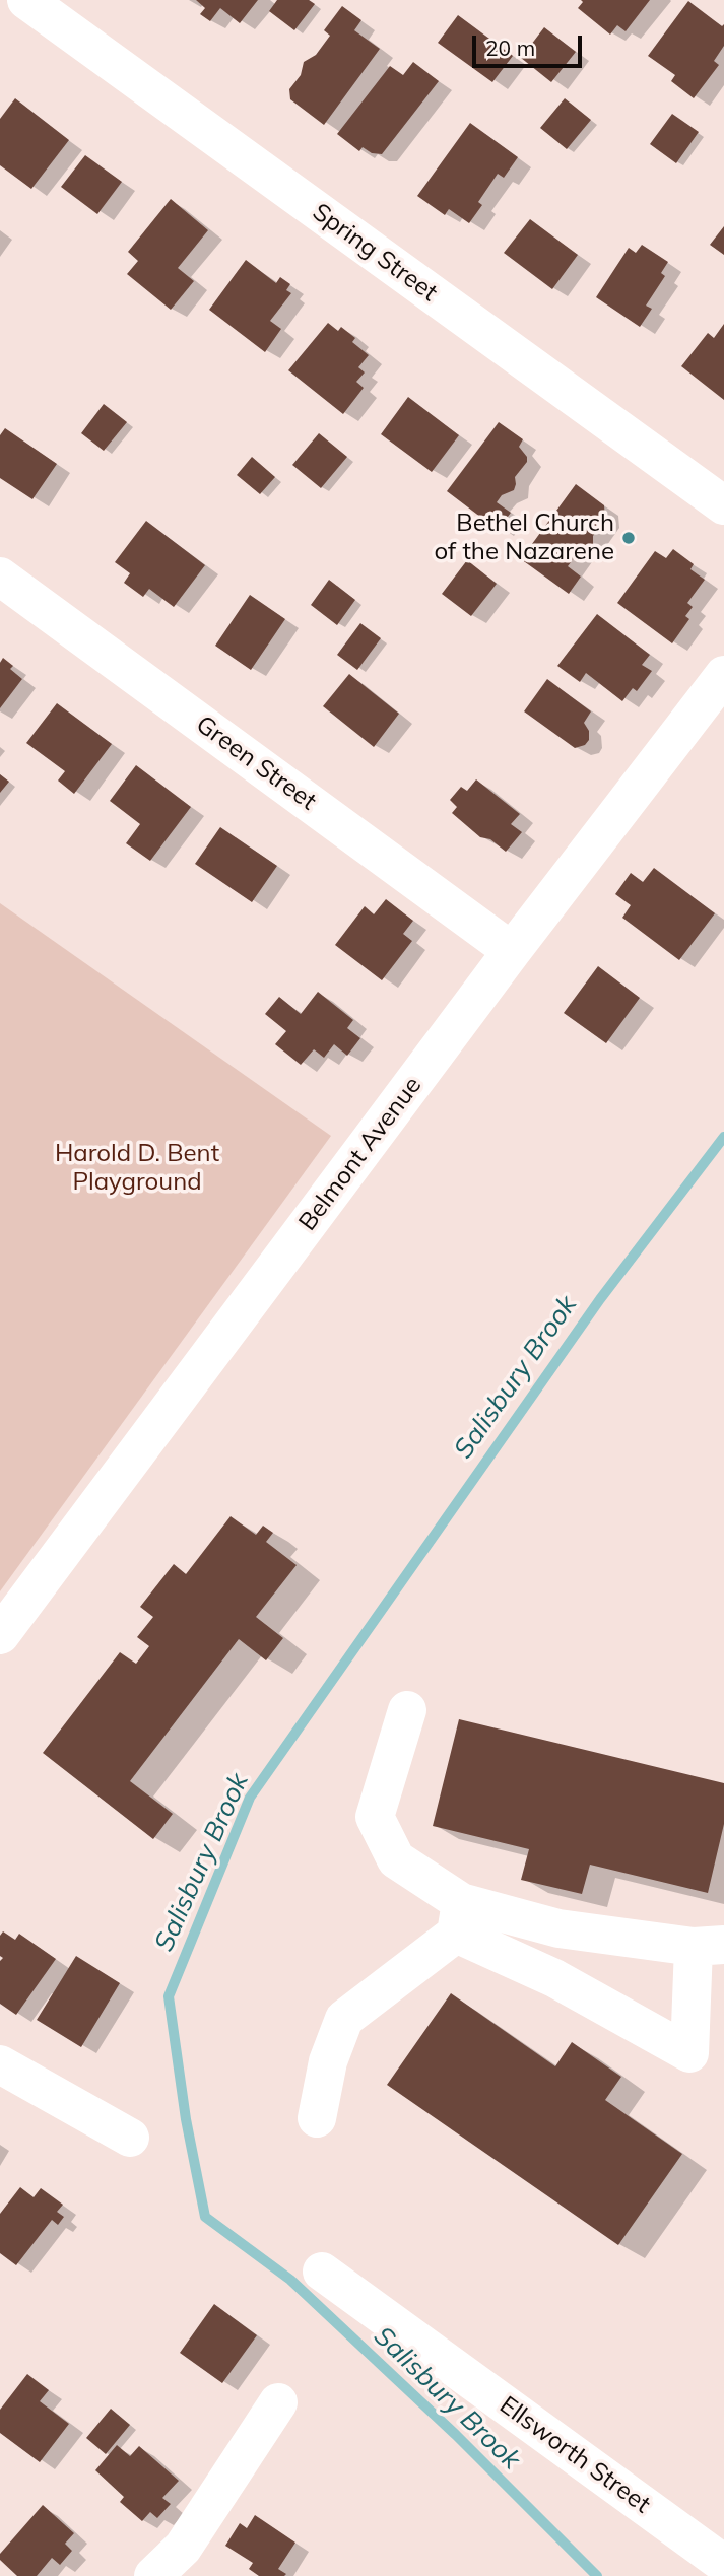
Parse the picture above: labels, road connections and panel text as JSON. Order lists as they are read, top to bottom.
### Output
{
  "streets": {
    "street": [
      "Spring Street",
      "Green Street",
      "Belmont Avenue",
      "Ellsworth Street"
    ]
  },
  "crossings": [
    ["Green Street", "Belmont Avenue"]
  ],
  "water": ["Salisbury Brook"],
  "parks": ["Harold D. Bent Playground"],
  "places": ["Bethel Church of the Nazarene"],
  "scale_bar": "20 m"
}
